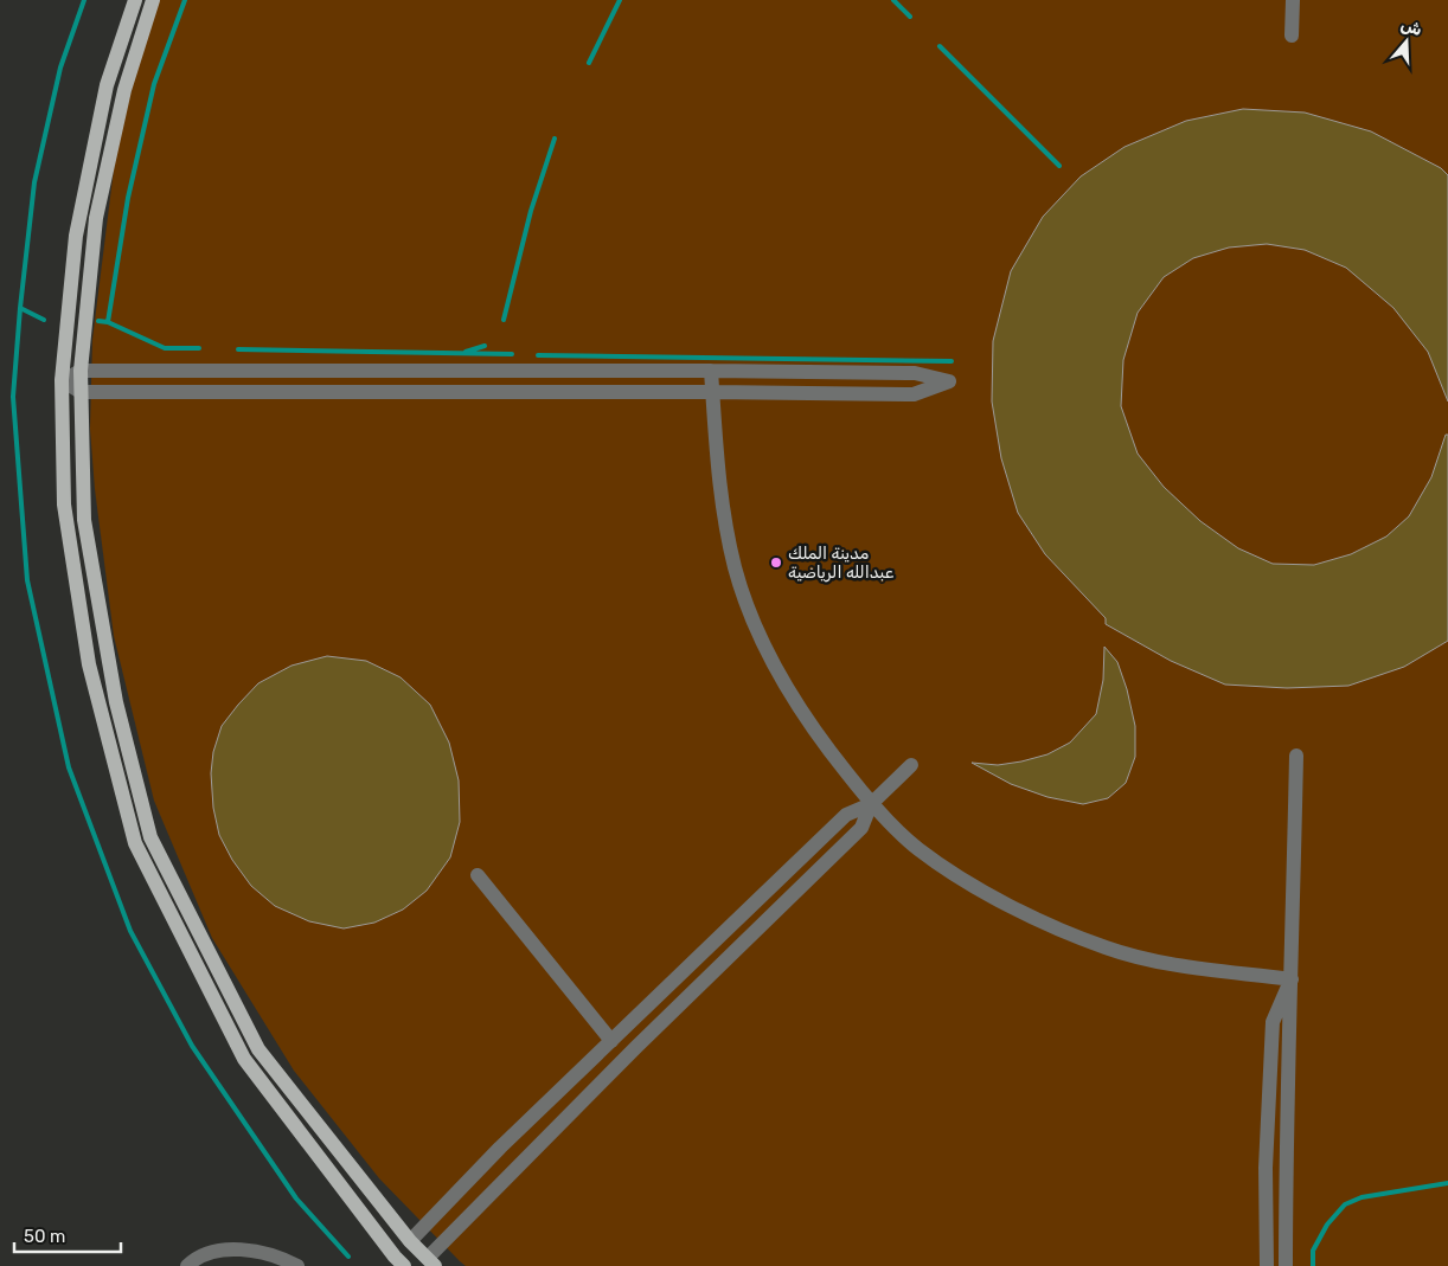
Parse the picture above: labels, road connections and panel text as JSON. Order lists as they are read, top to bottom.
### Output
{
  "places": ["مدينة الملك عبدالله الرياضية"],
  "scale_bar": "50 m",
  "north": "top"
}
